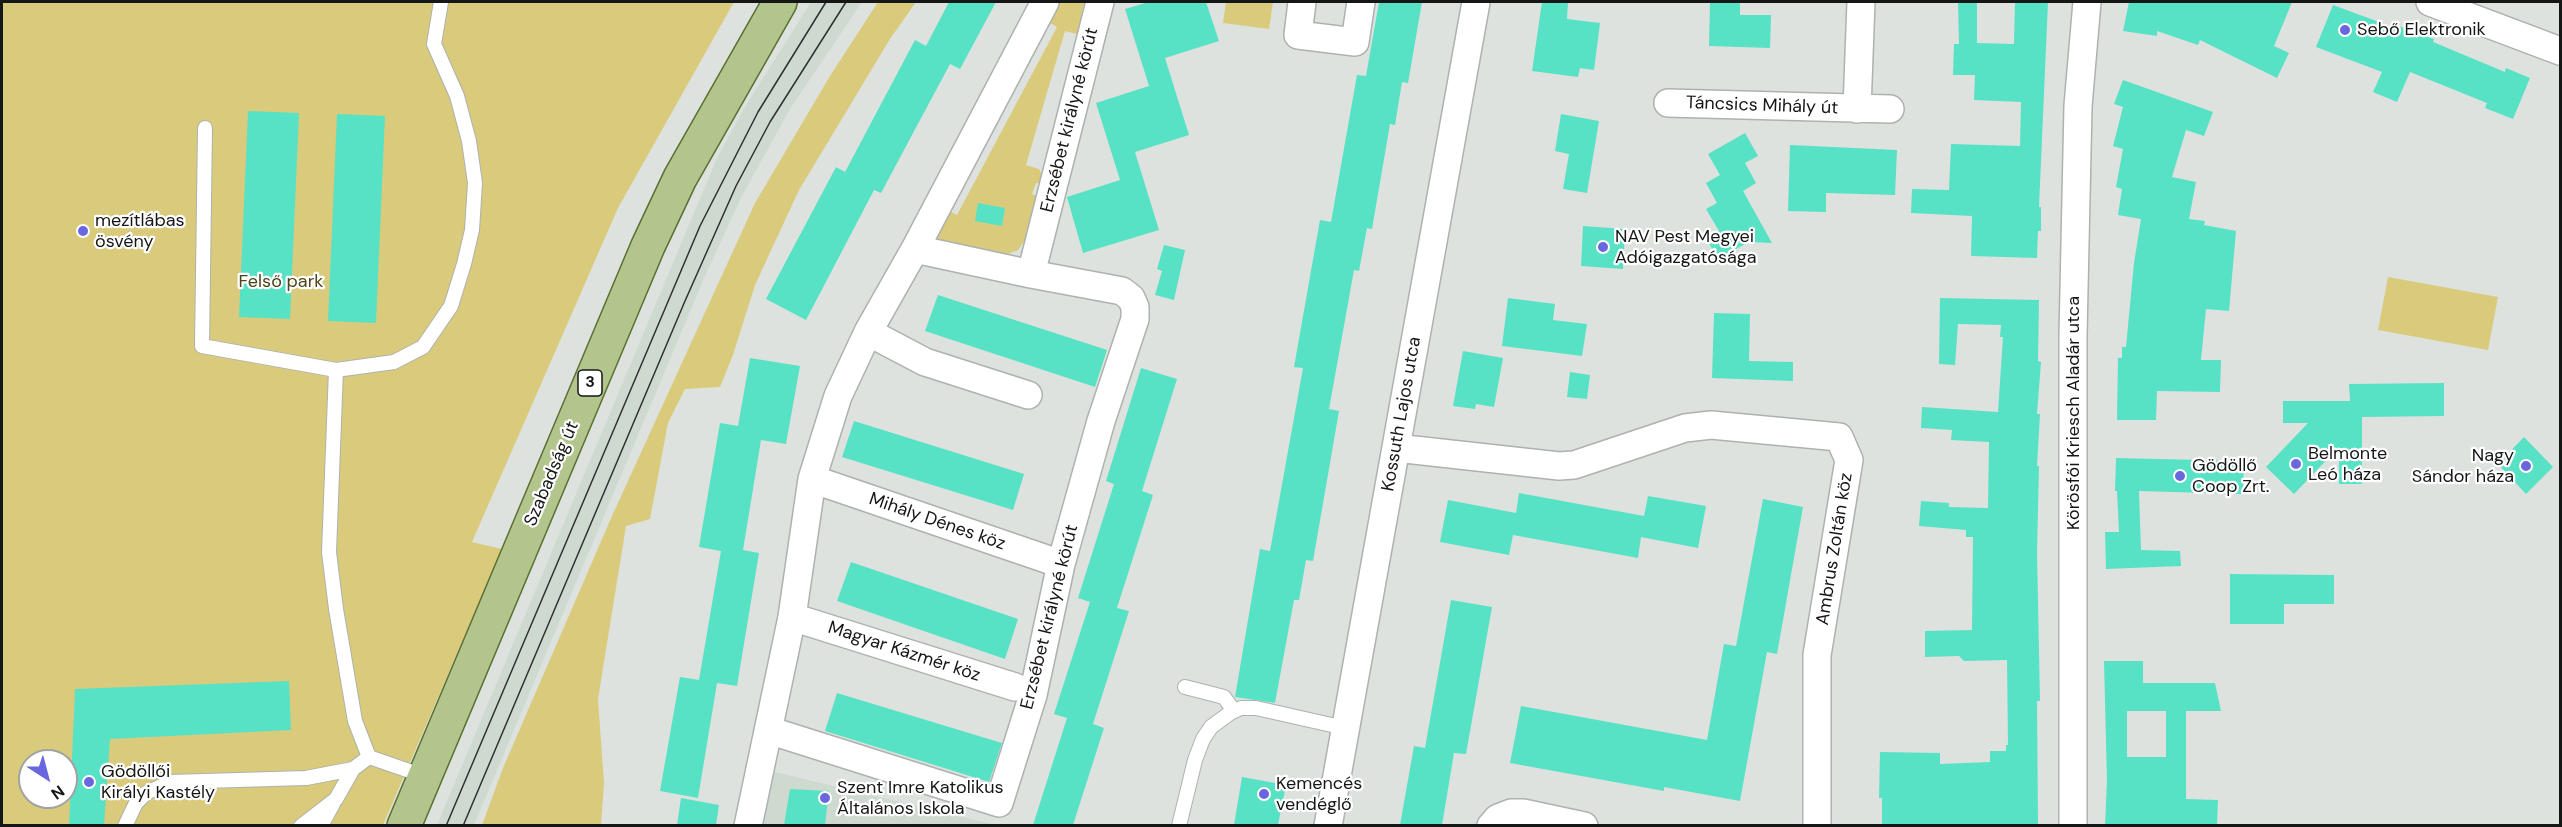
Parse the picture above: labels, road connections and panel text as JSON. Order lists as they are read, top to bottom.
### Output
{
  "streets": {
    "main road": ["3", "Szabadság út"],
    "street": [
      "Táncsics Mihály út",
      "Erzsébet királyné körút",
      "Körösfői Kriesch Aladár utca",
      "Kossuth Lajos utca",
      "Mihály Dénes köz",
      "Ambrus Zoltán köz",
      "Magyar Kázmér köz"
    ]
  },
  "crossings": [
    ["Erzsébet királyné körút", "Mihály Dénes köz"],
    ["Kossuth Lajos utca", "Ambrus Zoltán köz"]
  ],
  "parks": ["Felső park"],
  "places": [
    "Sebő Elektronik",
    "mezítlábas ösvény",
    "NAV Pest Megyei Adóigazgatósága",
    "Belmonte Leó háza",
    "Nagy Sándor háza",
    "Gödöllő Coop Zrt.",
    "Gödöllői Királyi Kastély",
    "Kemencés vendéglő",
    "Szent Imre Katolikus Általános Iskola"
  ],
  "north": "bottom right"
}
